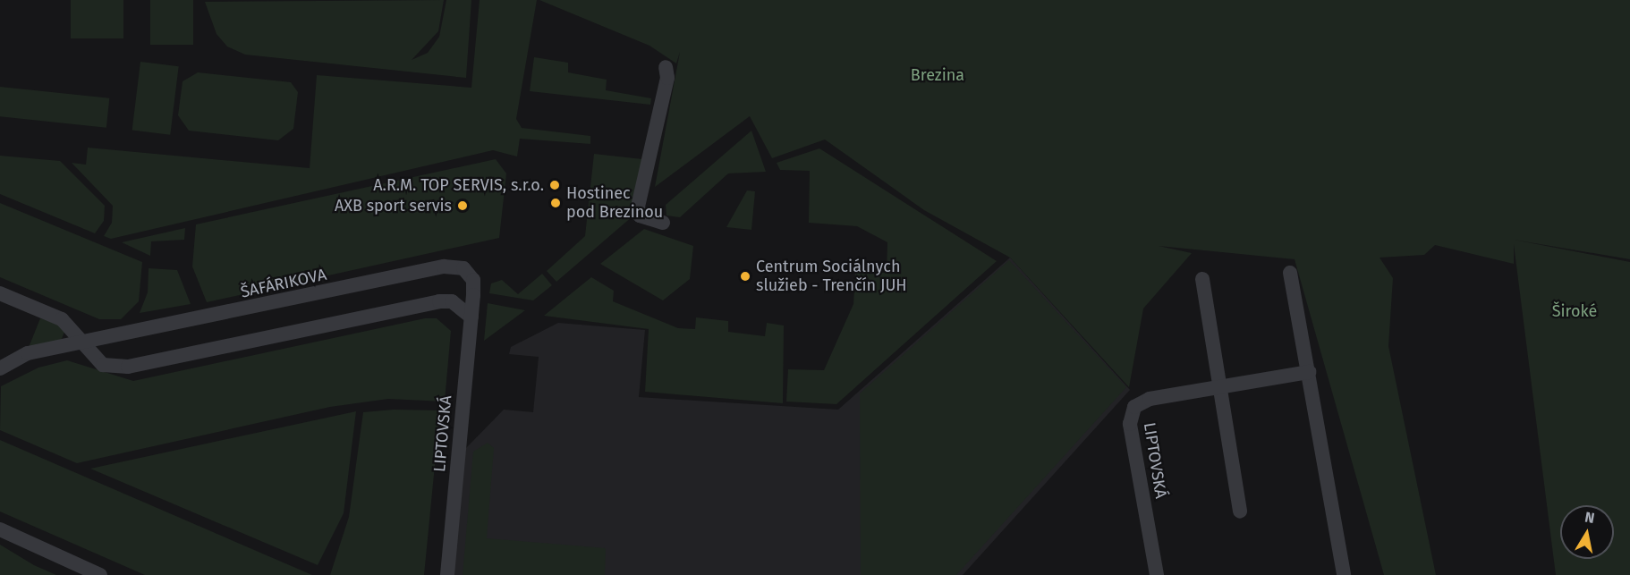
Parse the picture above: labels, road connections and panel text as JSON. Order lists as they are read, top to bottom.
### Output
{
  "streets": {
    "street": ["ŠAFÁRIKOVA", "LIPTOVSKÁ"]
  },
  "crossings": [
    ["ŠAFÁRIKOVA", "LIPTOVSKÁ"]
  ],
  "parks": ["Brezina", "Široké"],
  "places": [
    "A.R.M. TOP SERVIS, s.r.o.",
    "Hostinec pod Brezinou",
    "AXB sport servis",
    "Centrum Sociálnych služieb - Trenčín JUH"
  ],
  "north": "top"
}
